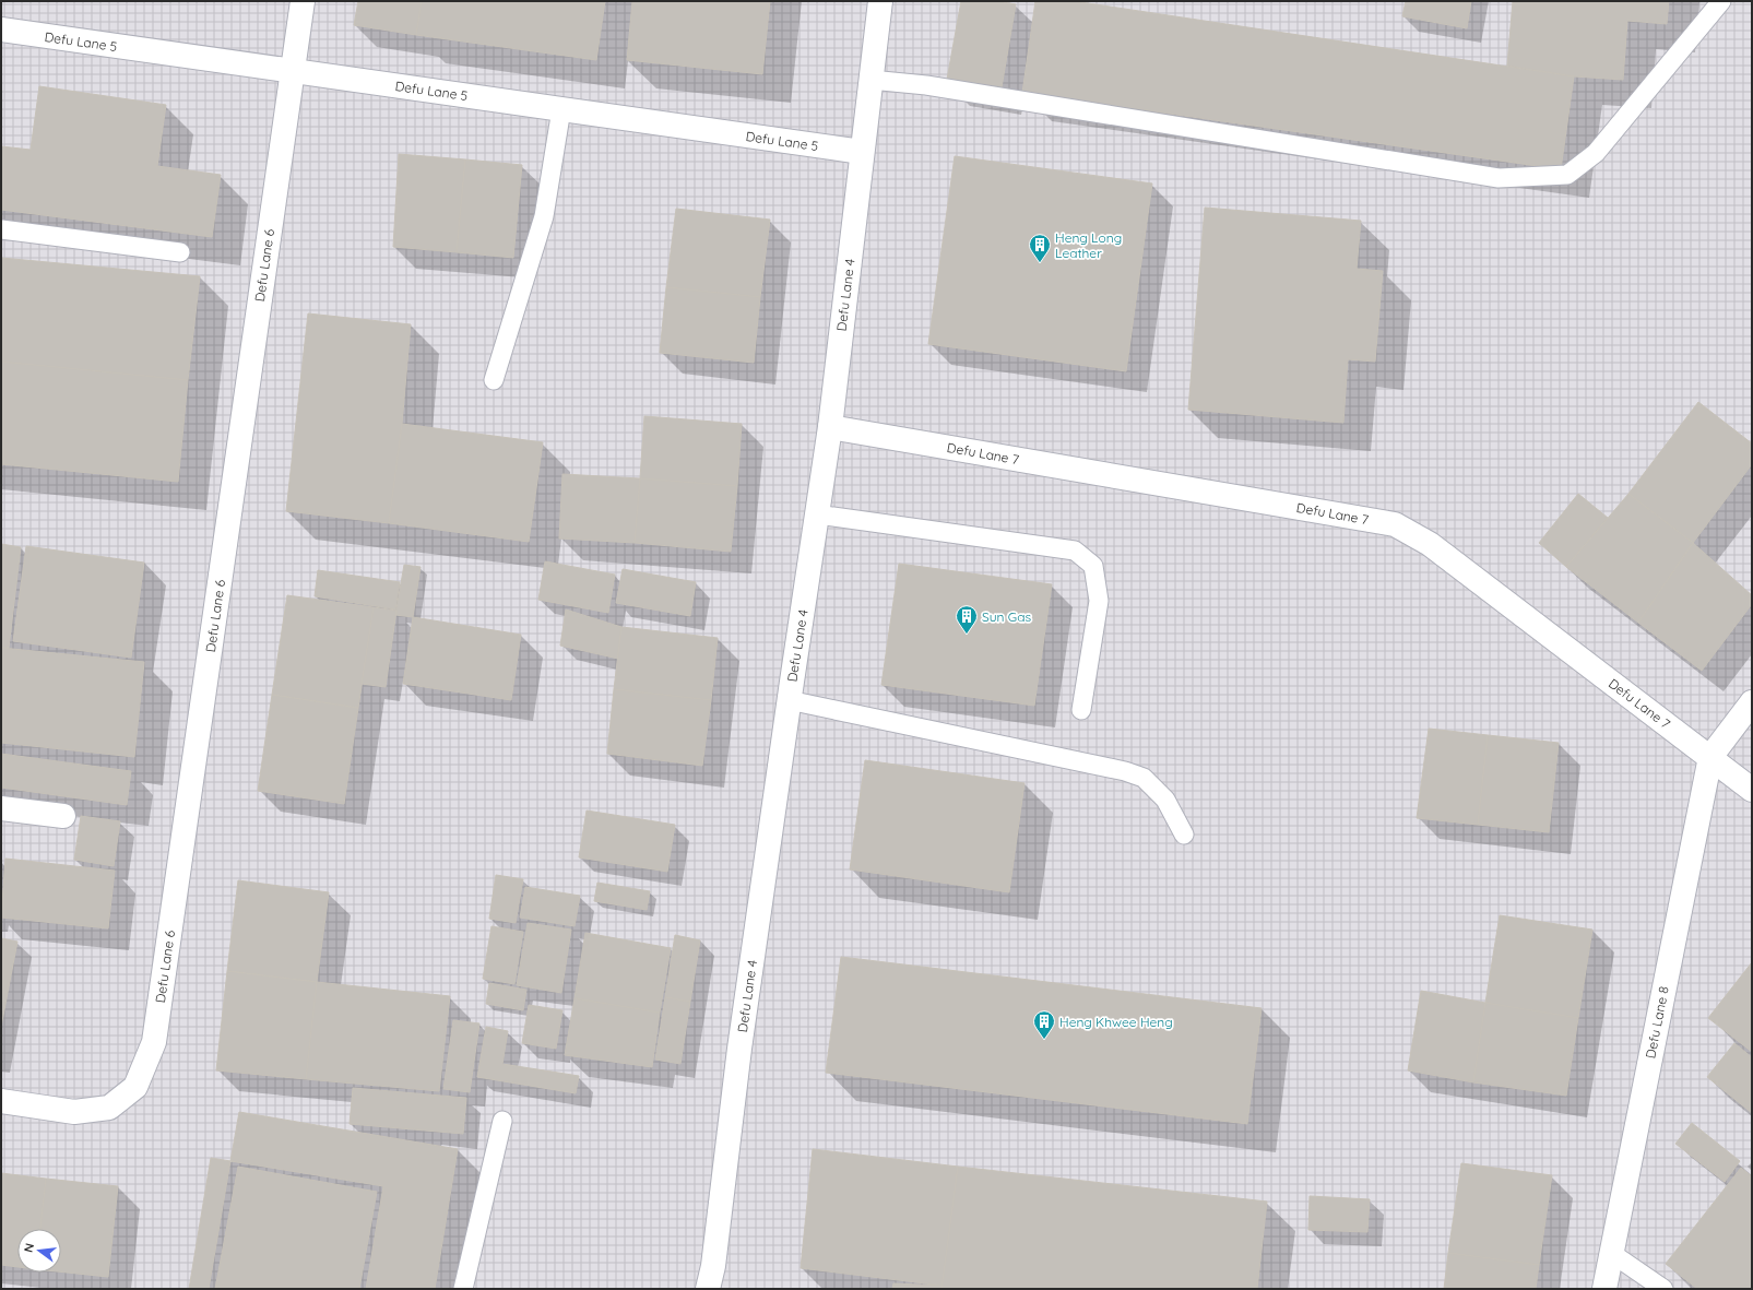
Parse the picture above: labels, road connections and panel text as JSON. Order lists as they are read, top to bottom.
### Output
{
  "streets": {
    "street": [
      "Defu Lane 5",
      "Defu Lane 6",
      "Defu Lane 4",
      "Defu Lane 7",
      "Defu Lane 8"
    ]
  },
  "crossings": [
    ["Defu Lane 5", "Defu Lane 6"],
    ["Defu Lane 5", "Defu Lane 4"],
    ["Defu Lane 4", "Defu Lane 7"],
    ["Defu Lane 7", "Defu Lane 8"]
  ],
  "places": {
    "building": ["Heng Long Leather", "Sun Gas", "Heng Khwee Heng"]
  },
  "north": "left"
}
